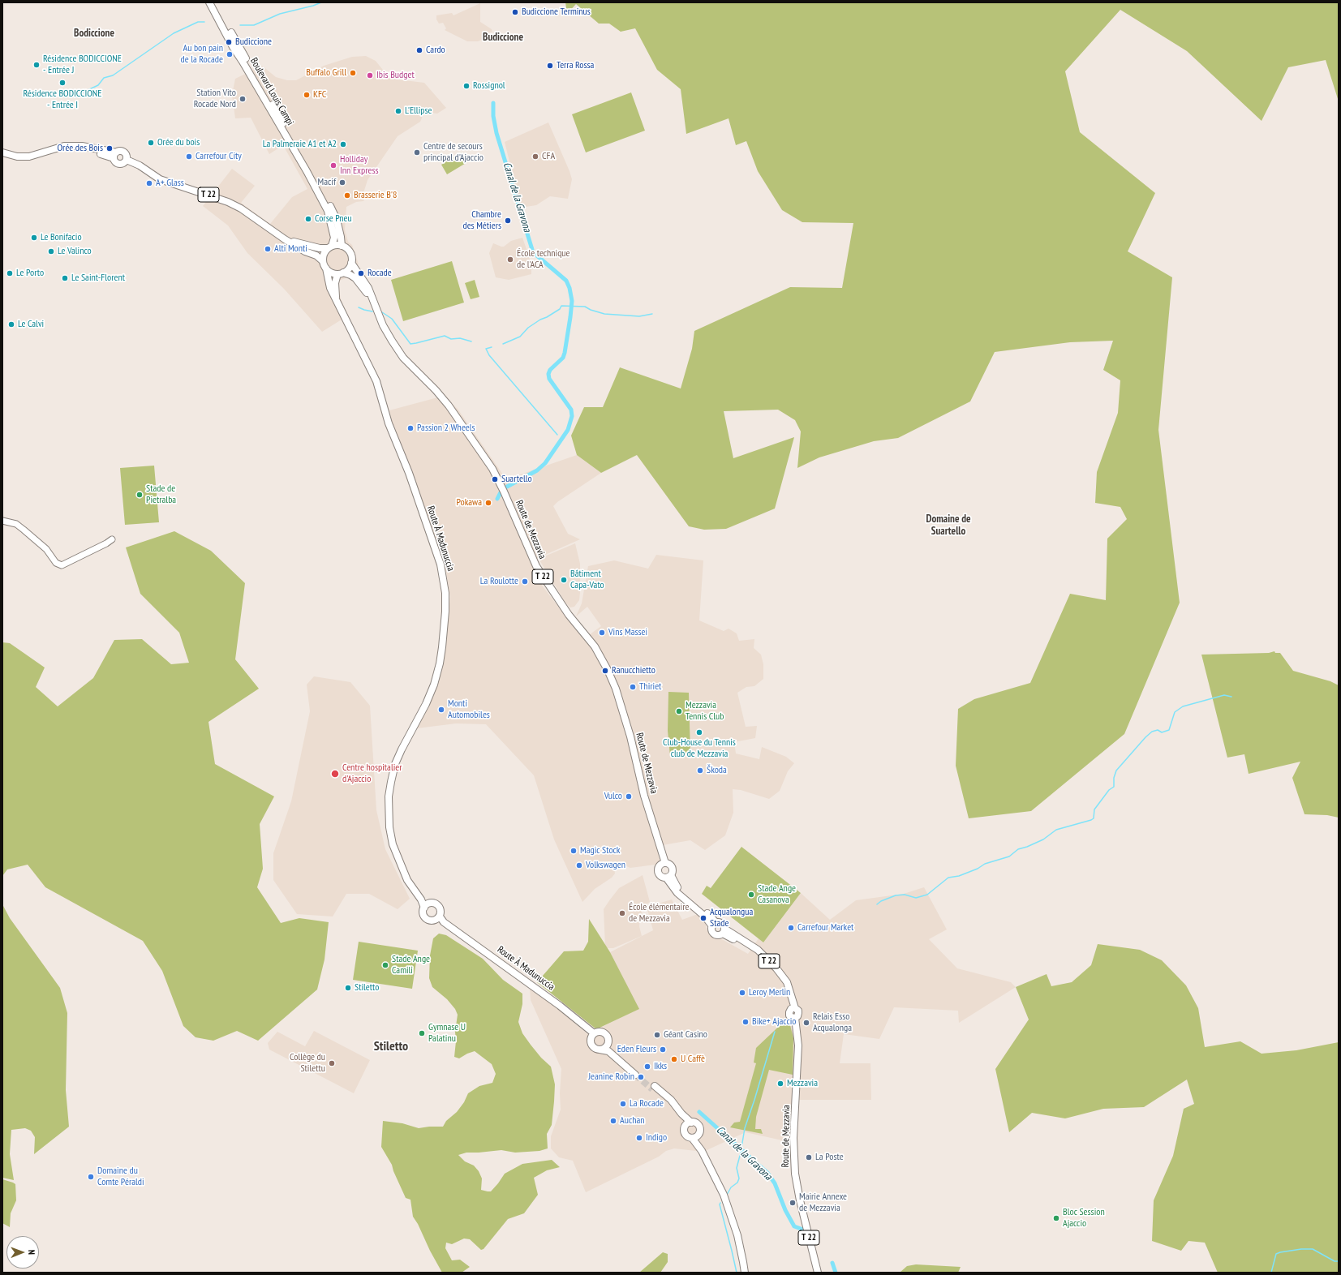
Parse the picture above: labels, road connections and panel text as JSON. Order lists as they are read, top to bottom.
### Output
{
  "streets": {
    "main road": [
      "Boulevard Louis Campi",
      "T 22",
      "Route de Mezzavia",
      "Route À Madunuccia"
    ]
  },
  "crossings": [
    ["Boulevard Louis Campi", "T 22"],
    ["Boulevard Louis Campi", "Route de Mezzavia"],
    ["Boulevard Louis Campi", "Route À Madunuccia"],
    ["T 22", "Route de Mezzavia"],
    ["T 22", "Route À Madunuccia"],
    ["Route de Mezzavia", "Route À Madunuccia"]
  ],
  "districts": [
    "Bodiccione",
    "Budiccione",
    "Domaine de Suartello",
    "Stiletto"
  ],
  "water": ["Canal de la Gravona"],
  "places": [
    "Budiccione Terminus",
    "Budiccione",
    "Cardo",
    "Au bon pain de la Rocade",
    "Résidence BODICCIONE - Entrée J",
    "Terra Rossa",
    "Buffalo Grill",
    "Ibis Budget",
    "Résidence BODICCIONE - Entrée I",
    "Rossignol",
    "KFC",
    "Station Vito Rocade Nord",
    "L'Ellipse",
    "Orée du bois",
    "La Palmeraie A1 et A2",
    "Orée des Bois",
    "Centre de secours principal d'Ajaccio",
    "Carrefour City",
    "CFA",
    "Holliday Inn Express",
    "Macif",
    "A+ Glass",
    "Brasserie B'8",
    "Corse Pneu",
    "Chambre des Métiers",
    "Le Bonifacio",
    "Alti Monti",
    "Le Valinco",
    "École technique de l'ACA",
    "Le Porto",
    "Rocade",
    "Le Saint-Florent",
    "Le Calvi",
    "Passion 2 Wheels",
    "Suartello",
    "Stade de Pietralba",
    "Pokawa",
    "Bâtiment Capa-Vato",
    "La Roulotte",
    "Vins Massei",
    "Ranucchietto",
    "Thiriet",
    "Monti Automobiles",
    "Mezzavia Tennis Club",
    "Club-House du Tennis club de Mezzavia",
    "Škoda",
    "Centre hospitalier d'Ajaccio",
    "Vulco",
    "Magic Stock",
    "Volkswagen",
    "Stade Ange Casanova",
    "École élémentaire de Mezzavia",
    "Acqualongua Stade",
    "Carrefour Market",
    "Stade Ange Camili",
    "Stiletto",
    "Leroy Merlin",
    "Bike+ Ajaccio",
    "Relais Esso Acqualonga",
    "Gymnase U Palatinu",
    "Géant Casino",
    "Eden Fleurs",
    "U Caffè",
    "Collège du Stilettu",
    "Ikks",
    "Jeanine Robin",
    "Mezzavia",
    "La Rocade",
    "Auchan",
    "Indigo",
    "La Poste",
    "Domaine du Comte Péraldi",
    "Mairie Annexe de Mezzavia",
    "Bloc Session Ajaccio"
  ],
  "north": "right"
}
